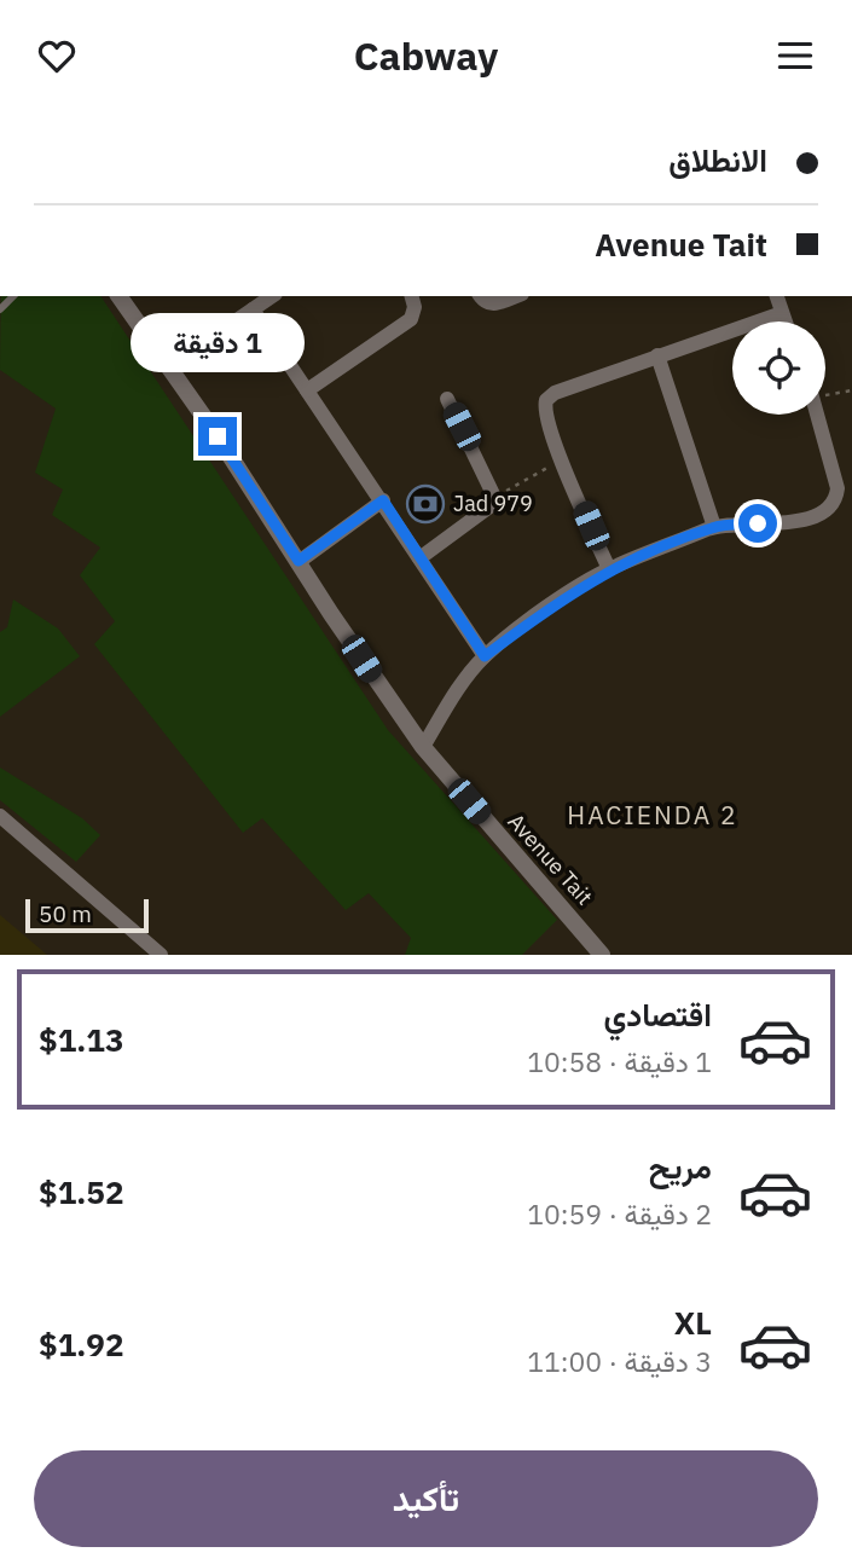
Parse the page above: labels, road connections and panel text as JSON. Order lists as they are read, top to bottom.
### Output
{
  "streets": {
    "street": ["Avenue Tait"]
  },
  "districts": ["HACIENDA 2"],
  "places": {
    "bank": ["Jad 979"]
  },
  "scale_bar": "50 m",
  "page": {
    "header": "Cabway",
    "banner": ["الانطلاق", "Avenue Tait"],
    "bubble": "1 دقيقة",
    "scale": "50 m",
    "list": [
      {
        "name": "اقتصادي",
        "note": "1 دقيقة · 10:58",
        "value": "$1.13"
      },
      {
        "name": "مريح",
        "note": "2 دقيقة · 10:59",
        "value": "$1.52"
      },
      {
        "name": "XL",
        "note": "3 دقيقة · 11:00",
        "value": "$1.92"
      }
    ],
    "buttons": "تأكيد"
  }
}
